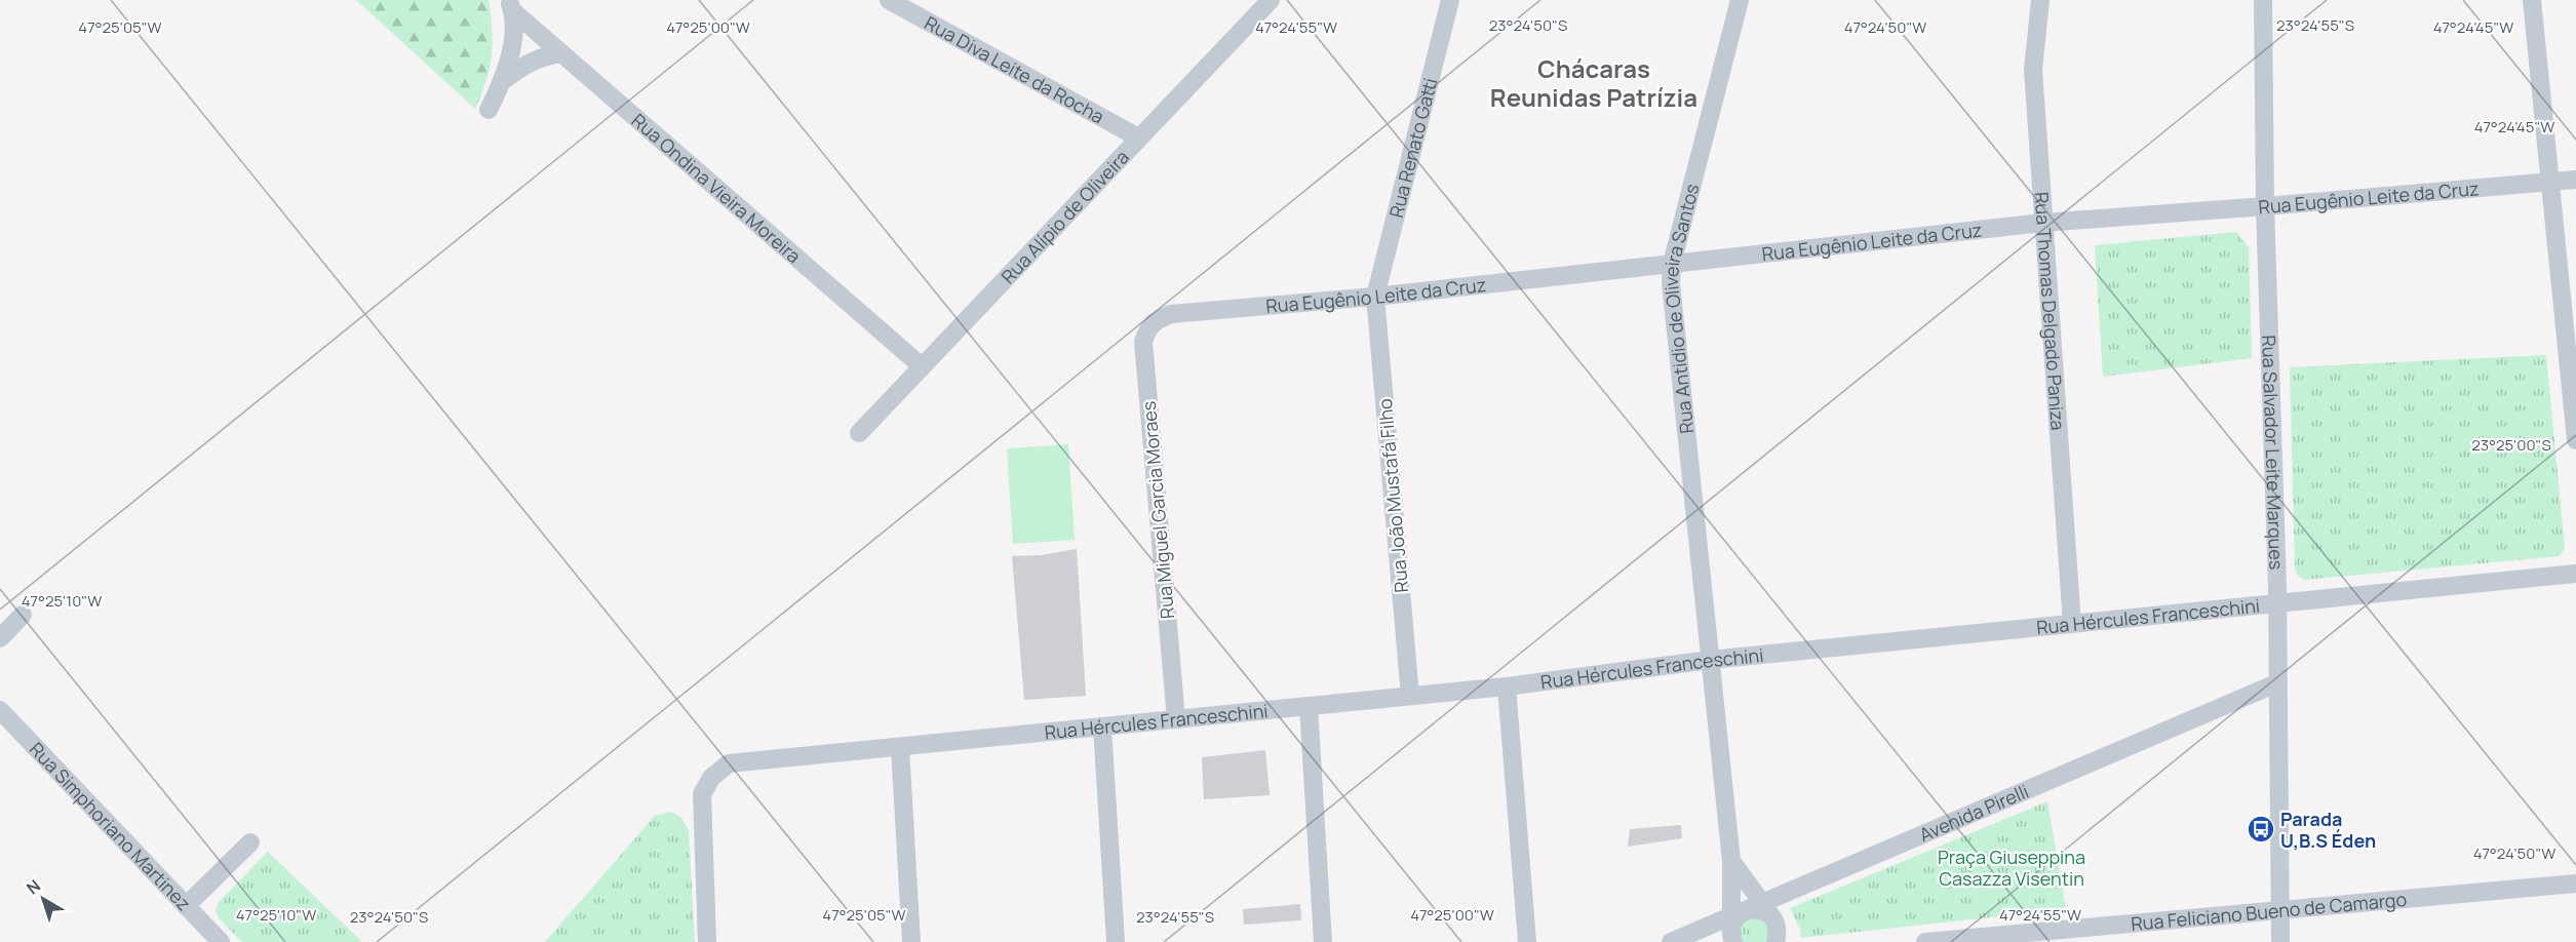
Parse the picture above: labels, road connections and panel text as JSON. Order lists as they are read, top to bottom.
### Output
{
  "streets": {
    "street": [
      "Rua Diva Leite da Rocha",
      "Rua Renato Gatti",
      "Rua Ondina Vieira Moreira",
      "Rua Eugênio Leite da Cruz",
      "Rua Alípio de Oliveira",
      "Rua Antidio de Oliveira Santos",
      "Rua Thomas Delgado Paniza",
      "Rua Salvador Leite Marques",
      "Rua João Mustafá Filho",
      "Rua Miguel Garcia Moraes",
      "Rua Hércules Franceschini",
      "Avenida Pirelli",
      "Rua Simphoriano Martinez",
      "Rua Feliciano Bueno de Camargo"
    ]
  },
  "crossings": [
    ["Rua Diva Leite da Rocha", "Rua Alípio de Oliveira"],
    ["Rua Renato Gatti", "Rua Eugênio Leite da Cruz"],
    ["Rua Renato Gatti", "Rua João Mustafá Filho"],
    ["Rua Ondina Vieira Moreira", "Rua Alípio de Oliveira"],
    ["Rua Eugênio Leite da Cruz", "Rua Antidio de Oliveira Santos"],
    ["Rua Eugênio Leite da Cruz", "Rua Thomas Delgado Paniza"],
    ["Rua Eugênio Leite da Cruz", "Rua Salvador Leite Marques"],
    ["Rua Eugênio Leite da Cruz", "Rua João Mustafá Filho"],
    ["Rua Eugênio Leite da Cruz", "Rua Miguel Garcia Moraes"],
    ["Rua Antidio de Oliveira Santos", "Rua Hércules Franceschini"],
    ["Rua Antidio de Oliveira Santos", "Avenida Pirelli"],
    ["Rua Thomas Delgado Paniza", "Rua Hércules Franceschini"],
    ["Rua Salvador Leite Marques", "Rua Hércules Franceschini"],
    ["Rua Salvador Leite Marques", "Avenida Pirelli"],
    ["Rua Salvador Leite Marques", "Rua Feliciano Bueno de Camargo"],
    ["Rua João Mustafá Filho", "Rua Hércules Franceschini"],
    ["Rua Miguel Garcia Moraes", "Rua Hércules Franceschini"]
  ],
  "districts": ["Chácaras Reunidas Patrízia"],
  "parks": ["Praça Giuseppina Casazza Visentin"],
  "places": {
    "bus stop": ["Parada U,B.S Éden"]
  },
  "north": "top left",
  "coordinates": [
    "23°24'50\"S",
    "23°24'55\"S",
    "47°24'55\"W",
    "47°25'05\"W",
    "47°25'00\"W",
    "47°24'50\"W",
    "47°24'45\"W",
    "23°25'00\"S",
    "47°25'10\"W"
  ]
}
